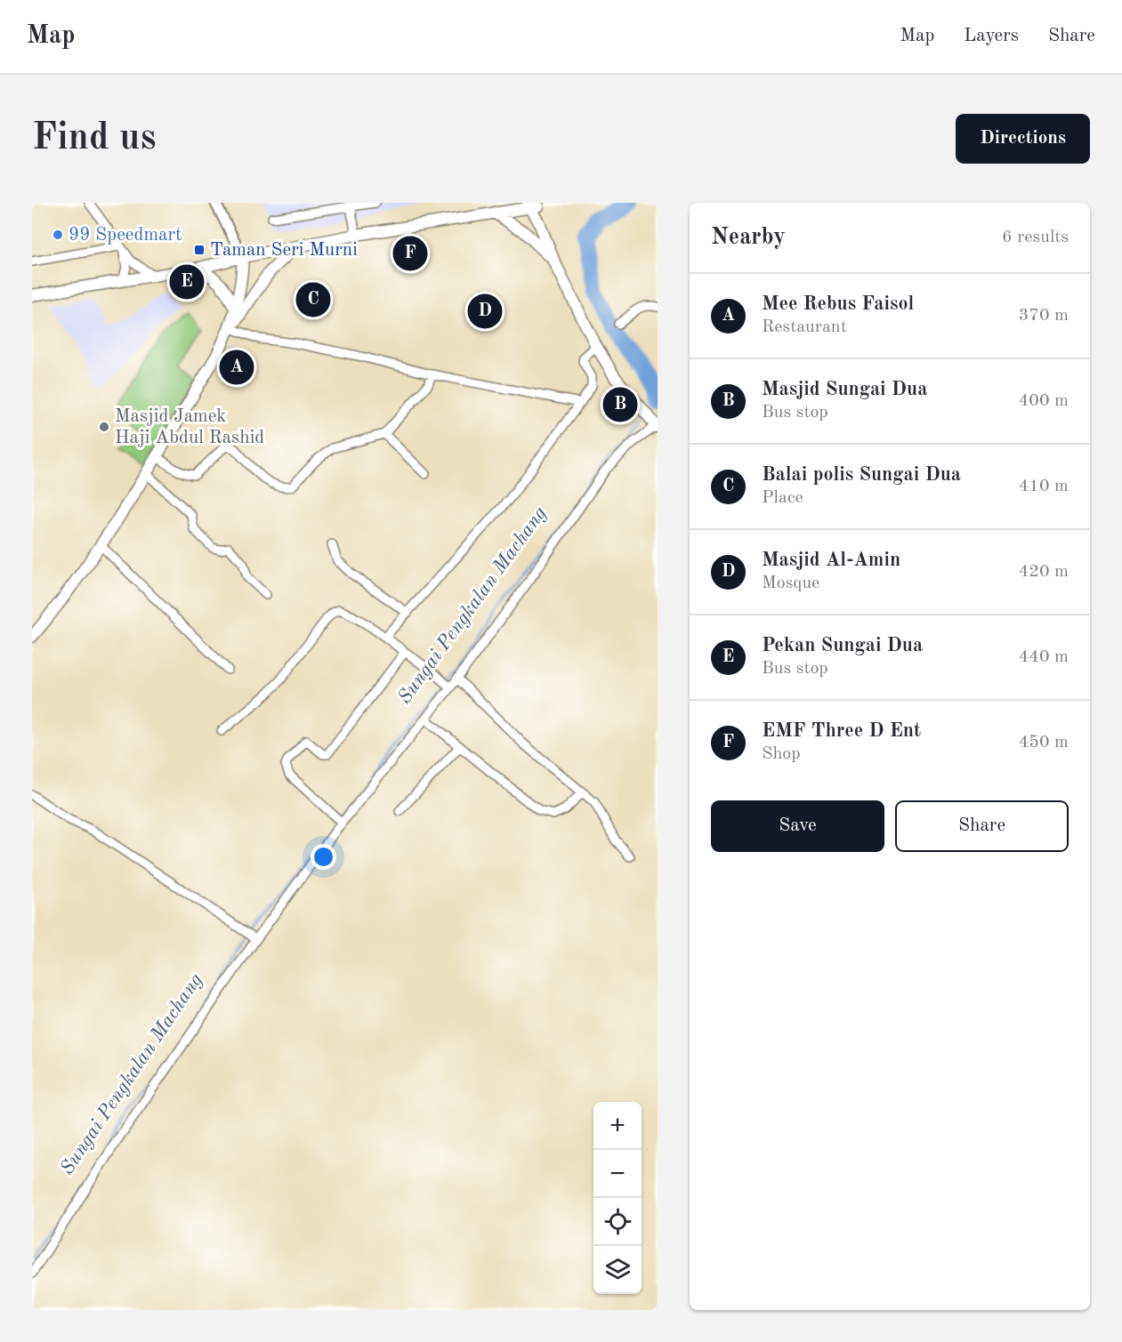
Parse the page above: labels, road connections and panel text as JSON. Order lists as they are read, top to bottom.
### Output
{
  "water": ["Sungai Pengkalan Machang"],
  "places": {
    "other": ["99 Speedmart", "Masjid Jamek Haji Abdul Rashid"],
    "transit": ["Taman Seri Murni"]
  },
  "page": {
    "header": "Map",
    "nav": ["Map", "Layers", "Share"],
    "buttons": [
      "Directions",
      ["Save", "Share"]
    ],
    "title": "Find us",
    "heading": ["Nearby", "6 results"],
    "pins": [
      "F",
      "E",
      "C",
      "D",
      "A",
      "B"
    ],
    "list": [
      {
        "mark": "A",
        "name": "Mee Rebus Faisol",
        "note": "Restaurant",
        "value": "370 m"
      },
      {
        "mark": "B",
        "name": "Masjid Sungai Dua",
        "note": "Bus stop",
        "value": "400 m"
      },
      {
        "mark": "C",
        "name": "Balai polis Sungai Dua",
        "note": "Place",
        "value": "410 m"
      },
      {
        "mark": "D",
        "name": "Masjid Al-Amin",
        "note": "Mosque",
        "value": "420 m"
      },
      {
        "mark": "E",
        "name": "Pekan Sungai Dua",
        "note": "Bus stop",
        "value": "440 m"
      },
      {
        "mark": "F",
        "name": "EMF Three D Ent",
        "note": "Shop",
        "value": "450 m"
      }
    ],
    "map_buttons": ["+", "−"]
  }
}
